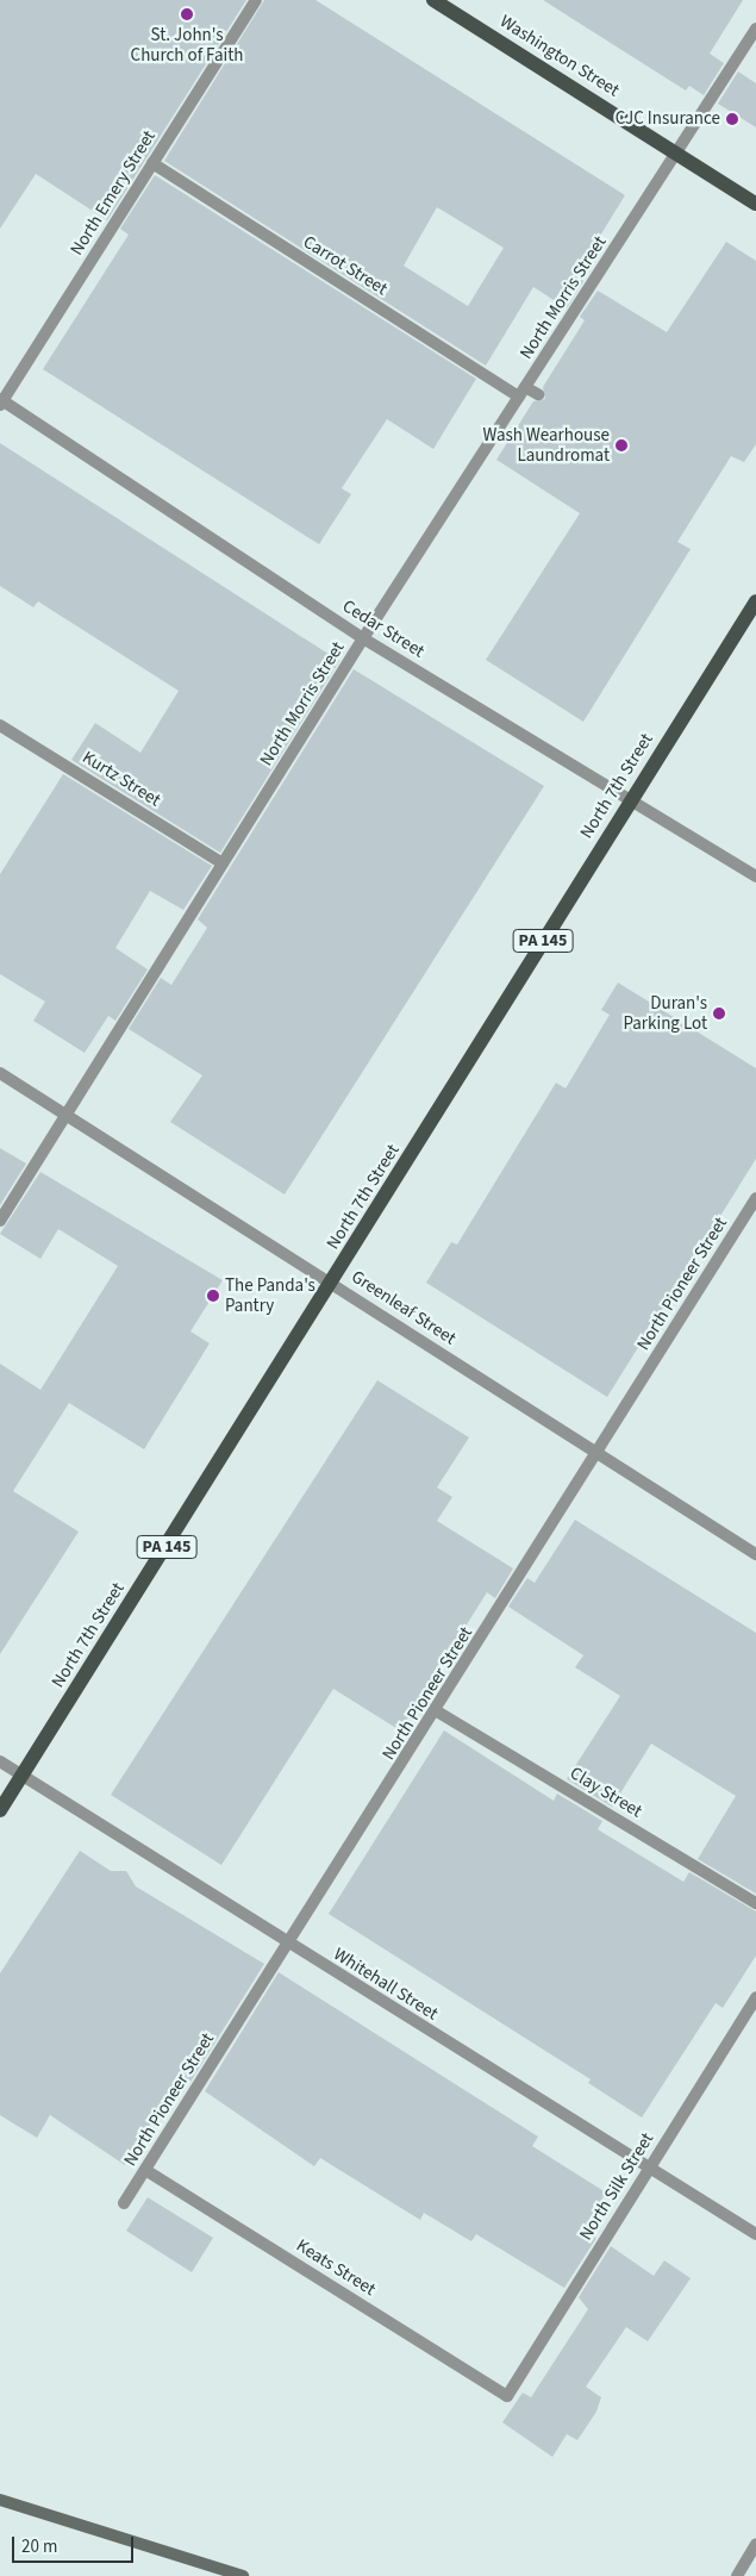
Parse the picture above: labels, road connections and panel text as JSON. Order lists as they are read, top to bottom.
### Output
{
  "streets": {
    "main road": ["Washington Street", "North 7th Street", "PA 145"],
    "street": [
      "North Emery Street",
      "Carrot Street",
      "North Morris Street",
      "Cedar Street",
      "Kurtz Street",
      "North Pioneer Street",
      "Greenleaf Street",
      "Clay Street",
      "Whitehall Street",
      "North Silk Street",
      "Keats Street"
    ]
  },
  "crossings": [
    ["Washington Street", "North Morris Street"],
    ["North Emery Street", "Carrot Street"],
    ["North Emery Street", "Cedar Street"],
    ["Carrot Street", "North Morris Street"],
    ["North Morris Street", "Cedar Street"],
    ["North Morris Street", "Kurtz Street"],
    ["North Morris Street", "Greenleaf Street"],
    ["Cedar Street", "North 7th Street"],
    ["North 7th Street", "Greenleaf Street"],
    ["North 7th Street", "Whitehall Street"],
    ["North Pioneer Street", "Greenleaf Street"],
    ["North Pioneer Street", "Clay Street"],
    ["North Pioneer Street", "Whitehall Street"],
    ["North Pioneer Street", "Keats Street"],
    ["Whitehall Street", "North Silk Street"],
    ["North Silk Street", "Keats Street"]
  ],
  "places": [
    "St. John's Church of Faith",
    "CJC Insurance",
    "Wash Wearhouse Laundromat",
    "Duran's Parking Lot",
    "The Panda's Pantry"
  ],
  "scale_bar": "20 m"
}
